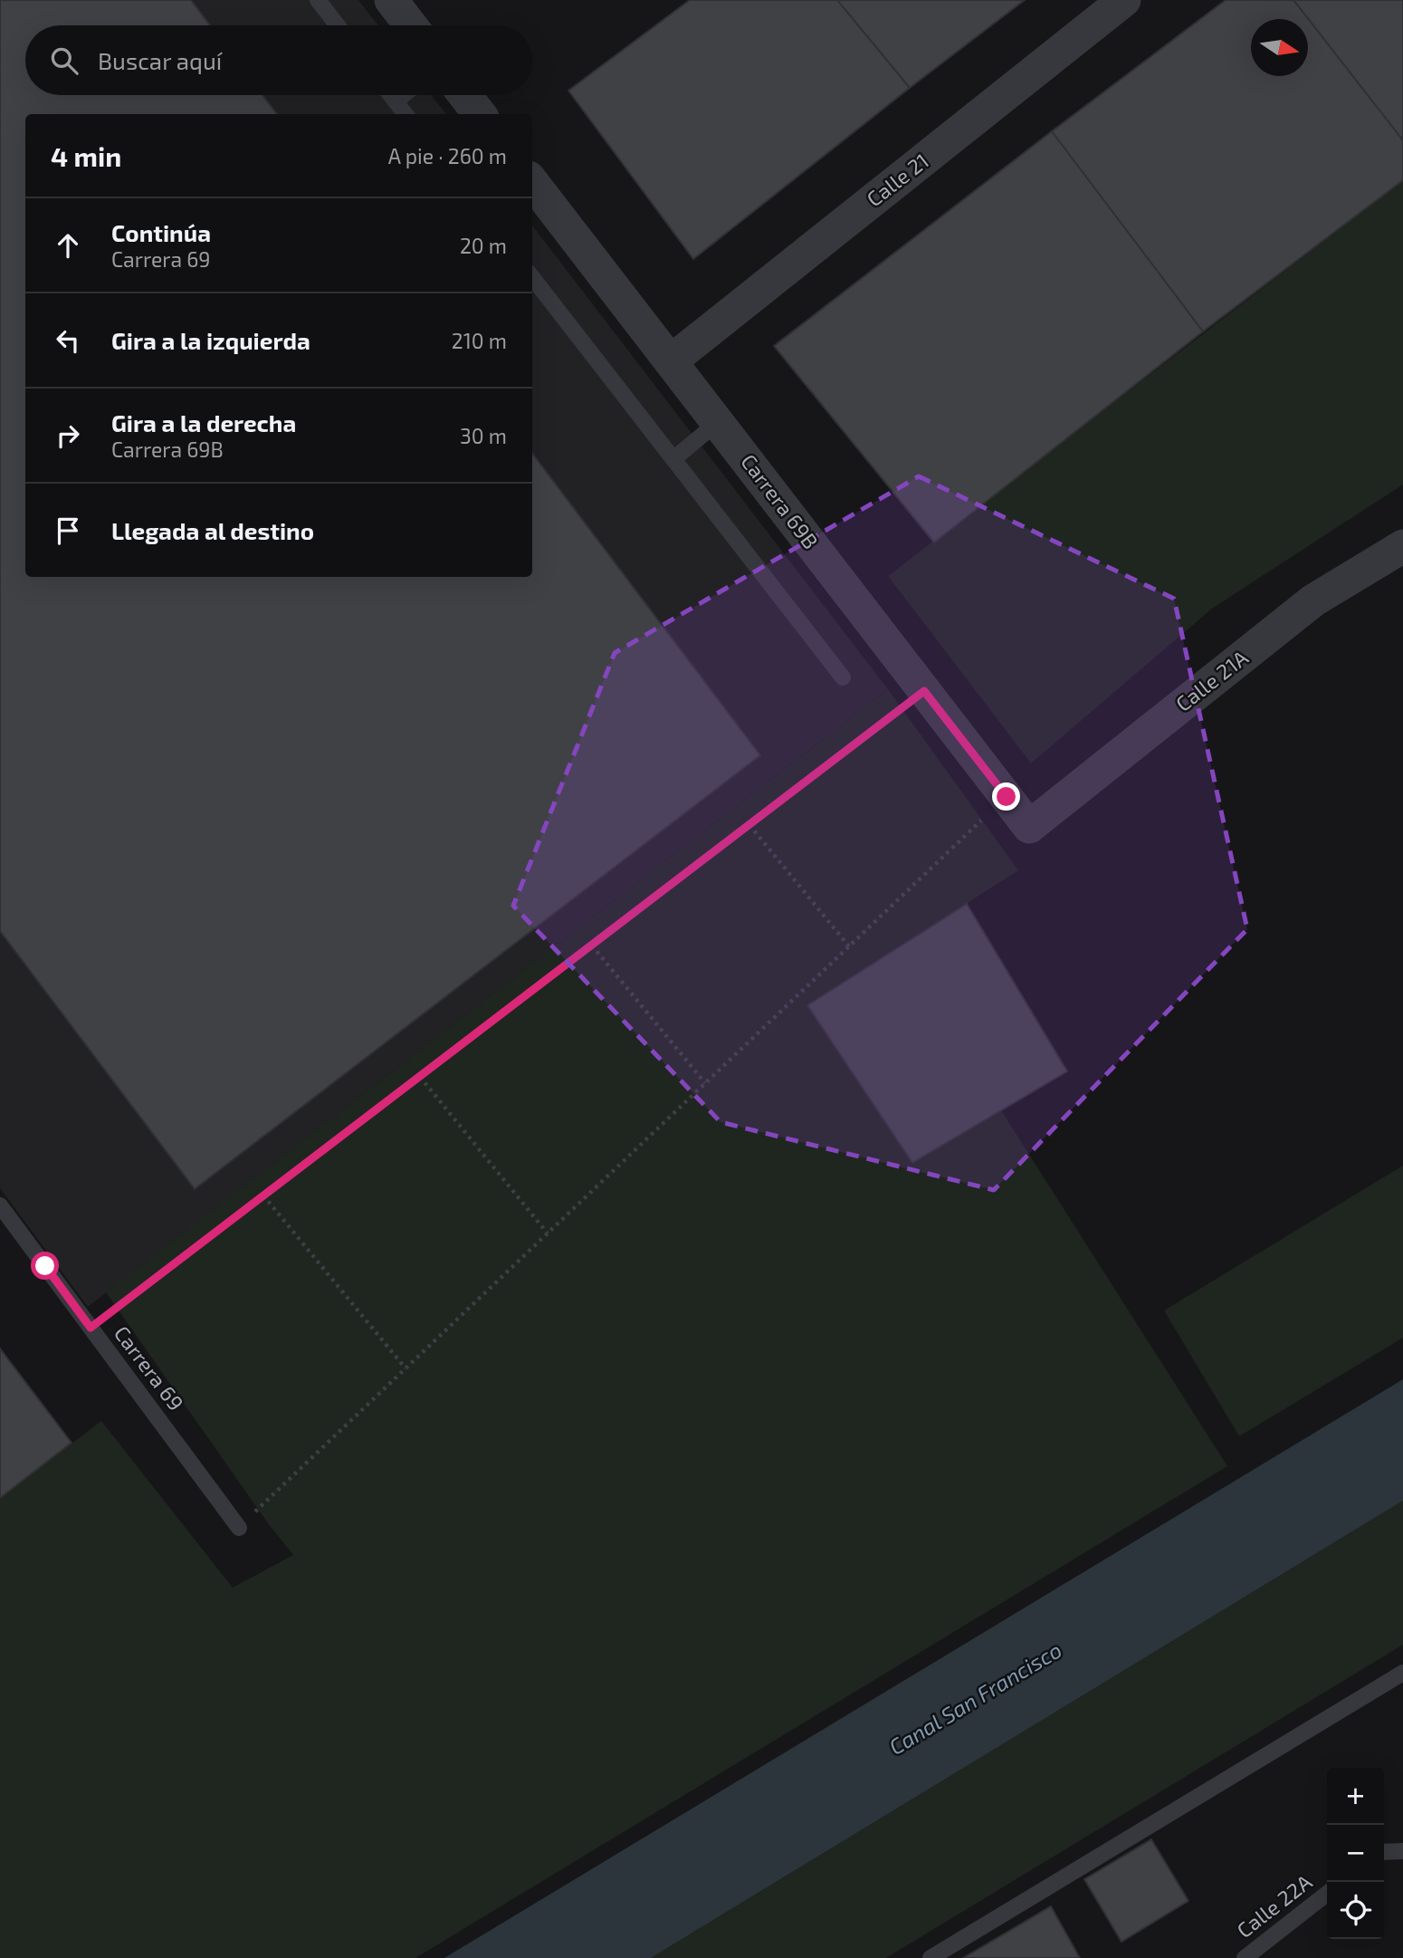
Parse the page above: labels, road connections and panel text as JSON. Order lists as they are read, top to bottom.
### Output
{
  "streets": {
    "street": ["Calle 21", "Carrera 69B", "Calle 21A"],
    "lane": ["Carrera 69", "Calle 22A"]
  },
  "crossings": [
    ["Calle 21", "Carrera 69B"],
    ["Carrera 69B", "Calle 21A"]
  ],
  "water": ["Canal San Francisco"],
  "north": "right",
  "page": {
    "search": "Buscar aquí",
    "heading": ["4 min", "A pie · 260 m"],
    "list": [
      ["Continúa", "Carrera 69", "20 m"],
      ["Gira a la izquierda", "210 m"],
      ["Gira a la derecha", "Carrera 69B", "30 m"],
      "Llegada al destino"
    ],
    "map_buttons": ["+", "−"]
  }
}
